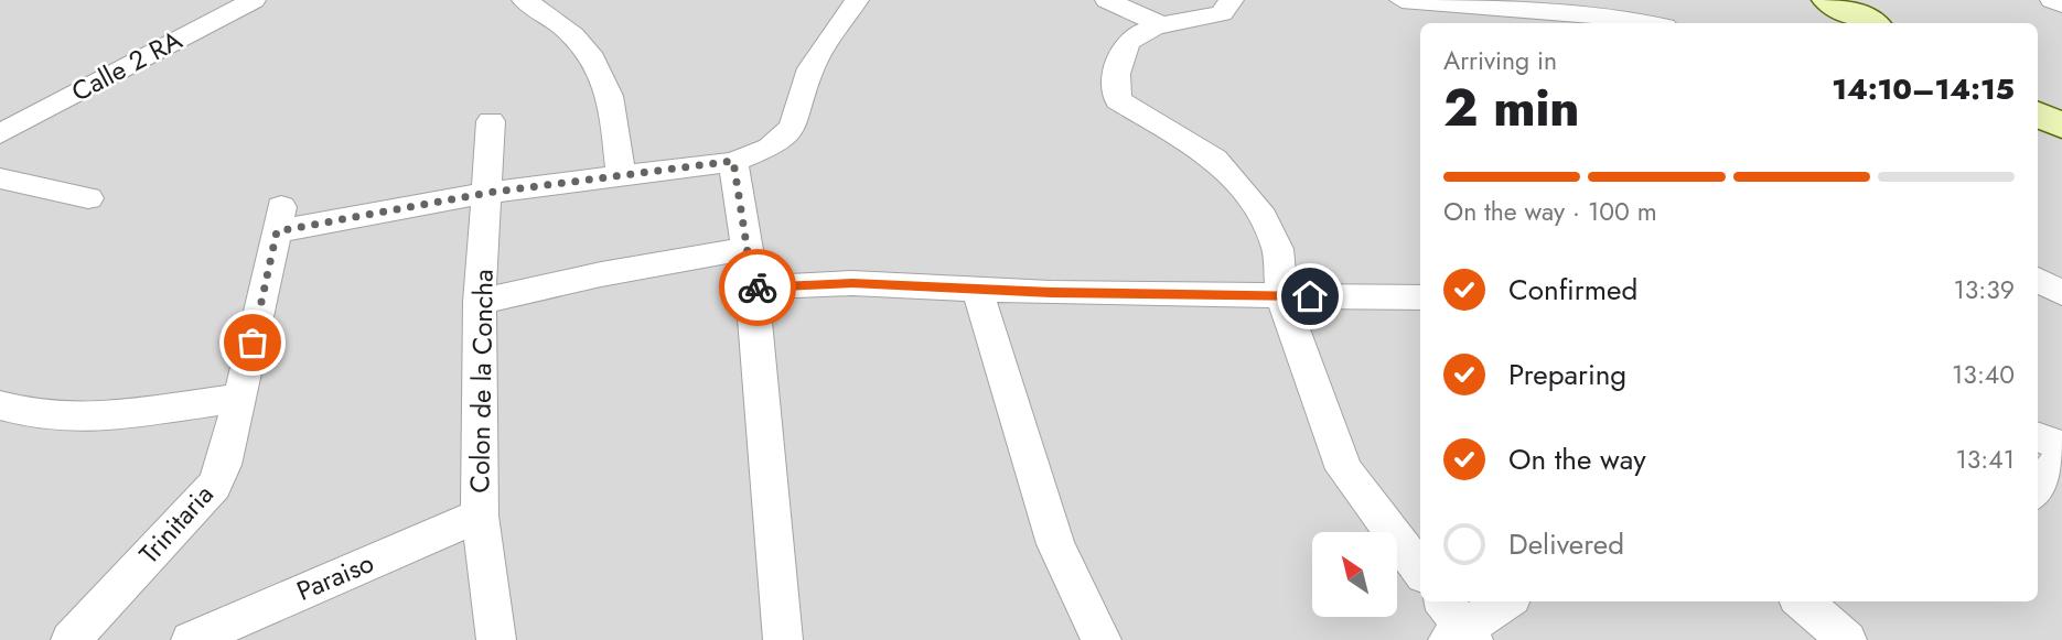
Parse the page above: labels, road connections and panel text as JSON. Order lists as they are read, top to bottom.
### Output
{
  "streets": {
    "street": [
      "Calle 2 RA",
      "Colon de la Concha",
      "Trinitaria",
      "Paraiso"
    ]
  },
  "crossings": [
    ["Colon de la Concha", "Trinitaria"],
    ["Colon de la Concha", "Paraiso"]
  ],
  "north": "top left",
  "page": {
    "heading": ["2 min", "Arriving in", "14:10–14:15"],
    "bar": "On the way · 100 m",
    "list": [
      ["Confirmed", "13:39"],
      ["Preparing", "13:40"],
      ["On the way", "13:41"],
      "Delivered"
    ]
  }
}
